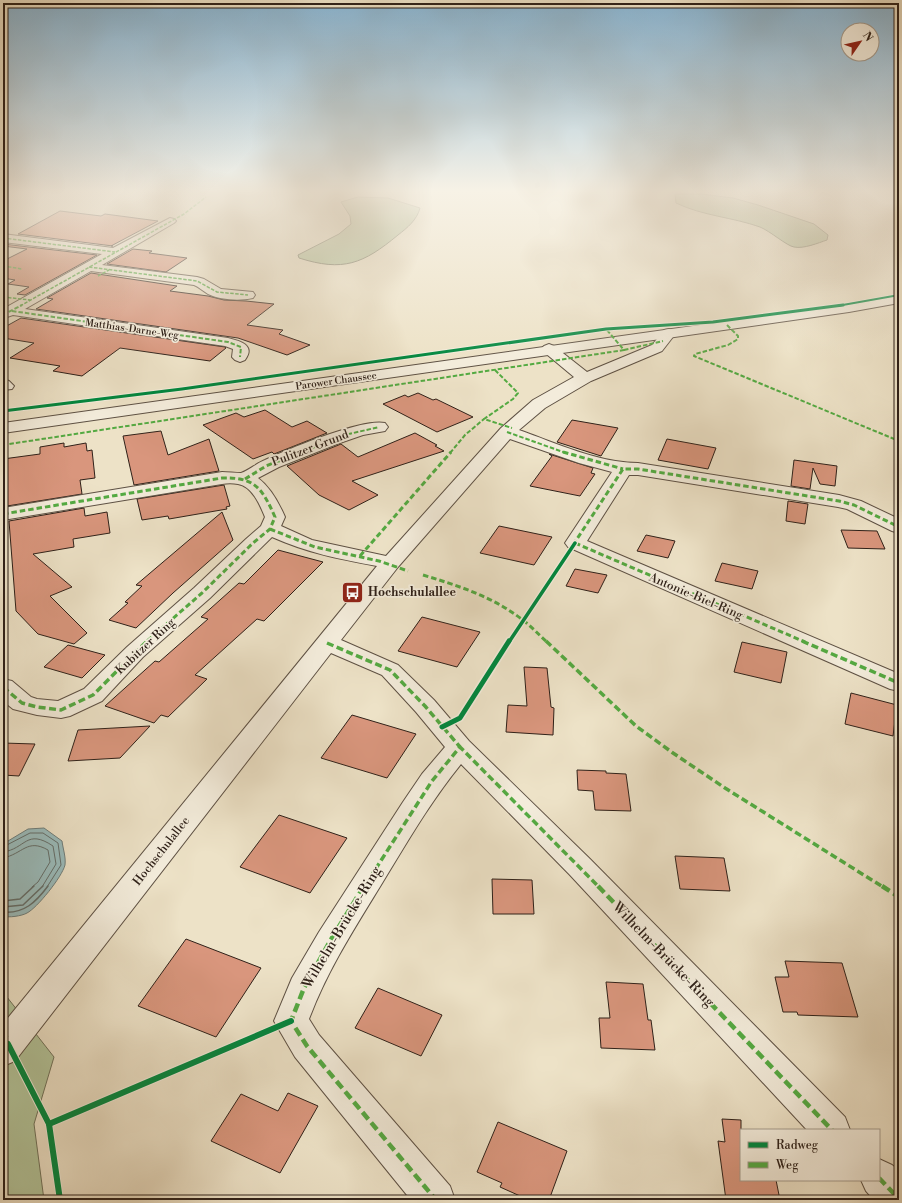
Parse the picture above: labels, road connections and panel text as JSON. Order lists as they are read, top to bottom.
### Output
{
  "streets": {
    "street": [
      "Matthias-Darne-Weg",
      "Parower Chaussee",
      "Pulitzer Grund",
      "Antonie-Biel-Ring",
      "Kubitzer Ring",
      "Hochschulallee",
      "Wilhelm-Brücke-Ring"
    ]
  },
  "crossings": [
    ["Parower Chaussee", "Hochschulallee"],
    ["Hochschulallee", "Wilhelm-Brücke-Ring"]
  ],
  "places": {
    "bus stop": ["Hochschulallee"]
  },
  "legend": ["Radweg", "Weg"],
  "north": "top right"
}
